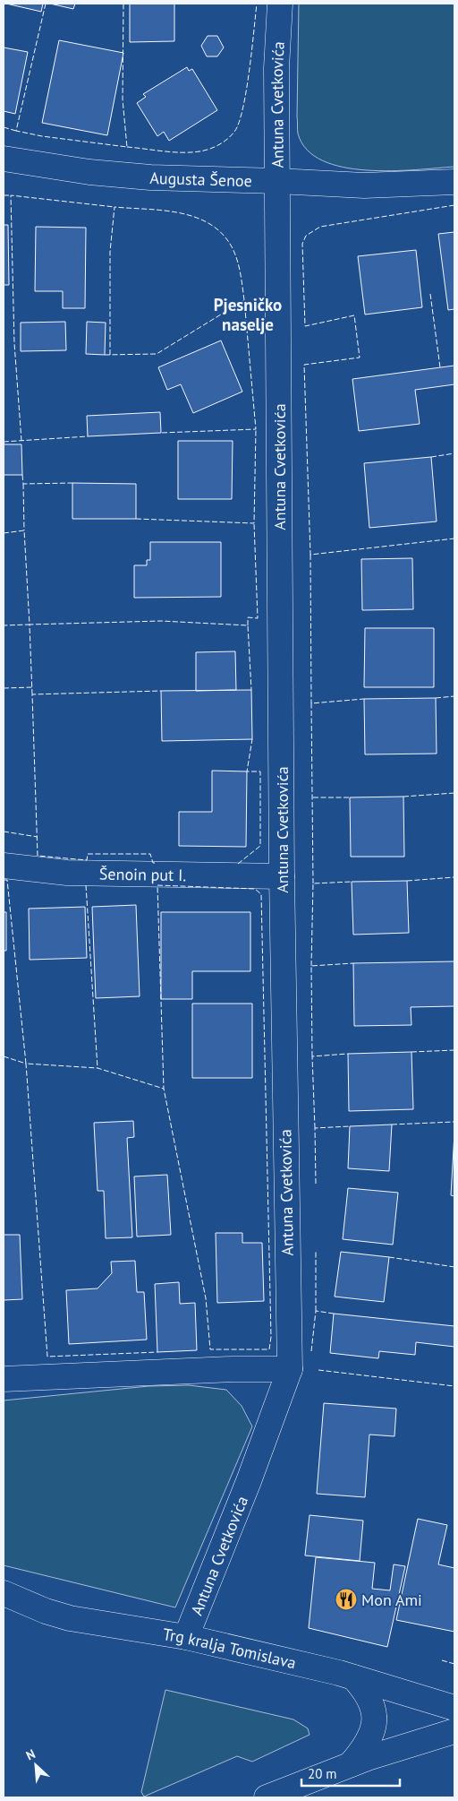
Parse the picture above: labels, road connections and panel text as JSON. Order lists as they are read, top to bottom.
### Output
{
  "streets": {
    "street": [
      "Antuna Cvetkovića",
      "Augusta Šenoe",
      "Šenoin put I.",
      "Trg kralja Tomislava"
    ]
  },
  "crossings": [
    ["Antuna Cvetkovića", "Augusta Šenoe"],
    ["Antuna Cvetkovića", "Šenoin put I."],
    ["Antuna Cvetkovića", "Trg kralja Tomislava"]
  ],
  "districts": ["Pjesničko naselje"],
  "places": {
    "restaurant": ["Mon Ami"]
  },
  "scale_bar": "20 m",
  "north": "top left"
}
